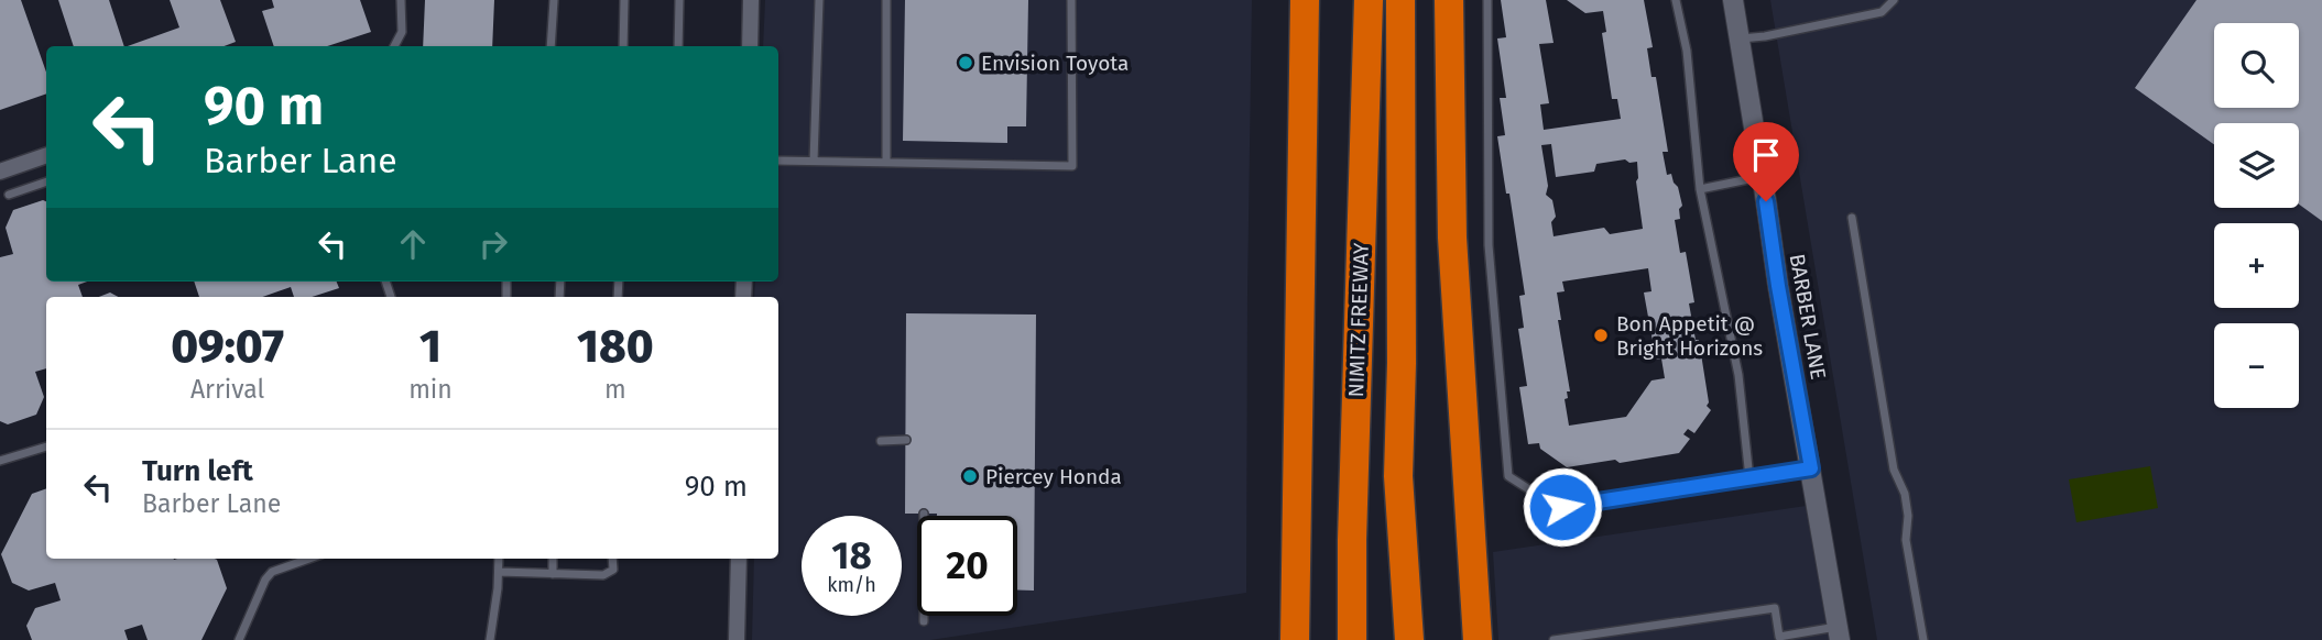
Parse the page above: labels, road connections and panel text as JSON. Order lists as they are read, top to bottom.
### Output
{
  "streets": {
    "highway": ["NIMITZ FREEWAY"],
    "street": ["BARBER LANE"]
  },
  "places": ["Envision Toyota", "Bon Appetit @ Bright Horizons", "Piercey Honda"],
  "page": {
    "map_buttons": ["+", "−"],
    "turn": ["90 m", "Barber Lane"],
    "eta": [
      "09:07",
      "Arrival",
      "1",
      "min",
      "180",
      "m"
    ],
    "list": [
      {
        "name": "Turn left",
        "note": "Barber Lane",
        "value": "90 m"
      }
    ],
    "speed": "18 km/h",
    "limit": "20"
  }
}
